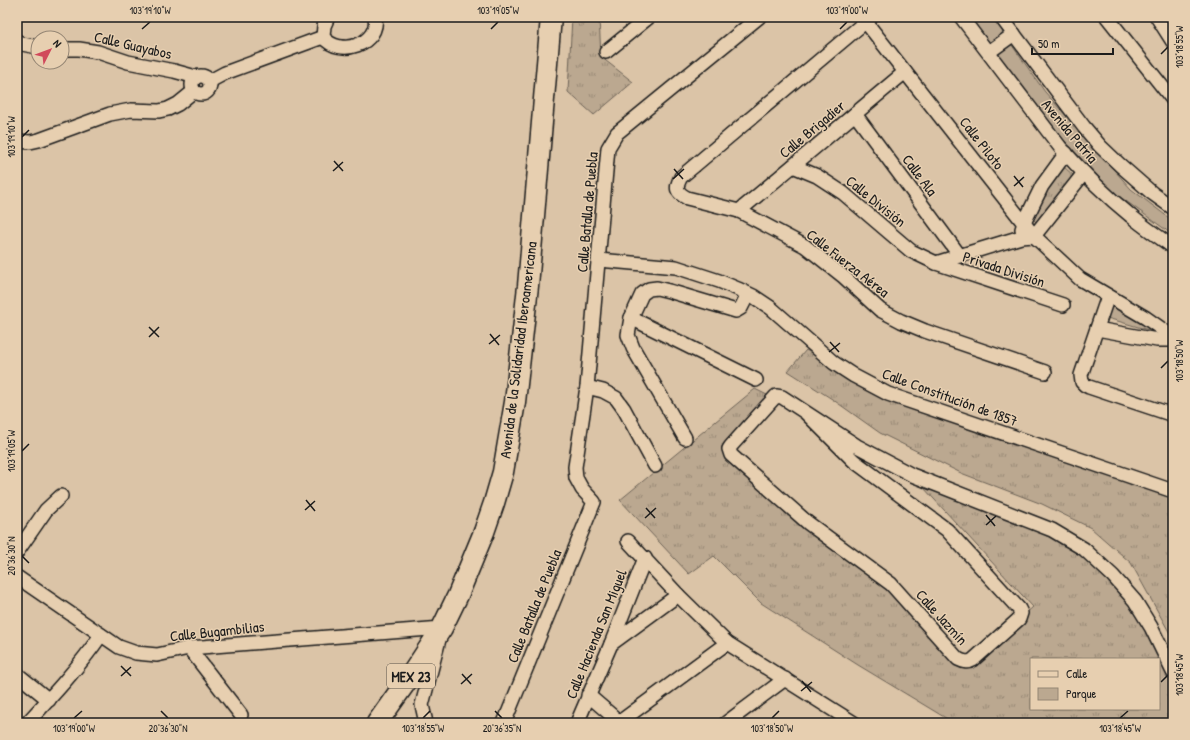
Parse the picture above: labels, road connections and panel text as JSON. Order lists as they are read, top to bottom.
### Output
{
  "streets": {
    "highway": ["Avenida de la Solidaridad Iberoamericana", "MEX 23"],
    "street": [
      "Calle Guayabos",
      "Calle Brigadier",
      "Avenida Patria",
      "Calle Piloto",
      "Calle Ala",
      "Calle División",
      "Calle Batalla de Puebla",
      "Calle Fuerza Aérea",
      "Privada División",
      "Calle Constitución de 1857",
      "Calle Jazmín",
      "Calle Bugambilias",
      "Calle Hacienda San Miguel"
    ]
  },
  "crossings": [
    ["Calle Brigadier", "Calle Piloto"],
    ["Calle Brigadier", "Calle Ala"],
    ["Calle Brigadier", "Calle División"],
    ["Calle Brigadier", "Calle Fuerza Aérea"],
    ["Calle Piloto", "Calle Fuerza Aérea"],
    ["Calle División", "Privada División"],
    ["Calle Batalla de Puebla", "Calle Constitución de 1857"],
    ["Avenida de la Solidaridad Iberoamericana", "Calle Bugambilias"]
  ],
  "legend": ["Calle", "Parque"],
  "scale_bar": "50 m",
  "north": "top right",
  "coordinates": [
    "103°19'10\"W",
    "103°19'05\"W",
    "103°19'00\"W",
    "103°18'55\"W",
    "103°18'50\"W",
    "20°36'30\"N",
    "103°18'45\"W",
    "20°36'35\"N"
  ]
}
